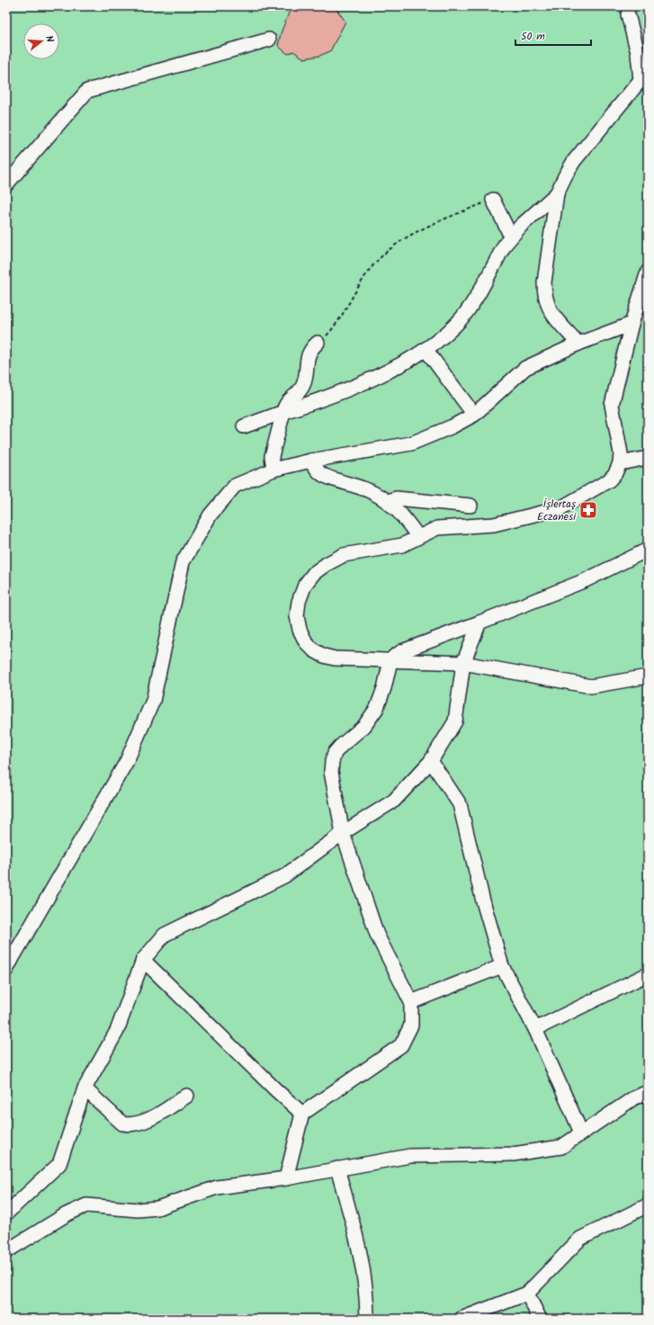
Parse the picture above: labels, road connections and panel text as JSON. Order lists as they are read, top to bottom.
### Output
{
  "places": {
    "pharmacy": ["İşlertaş Eczanesi"]
  },
  "scale_bar": "50 m",
  "north": "right"
}
